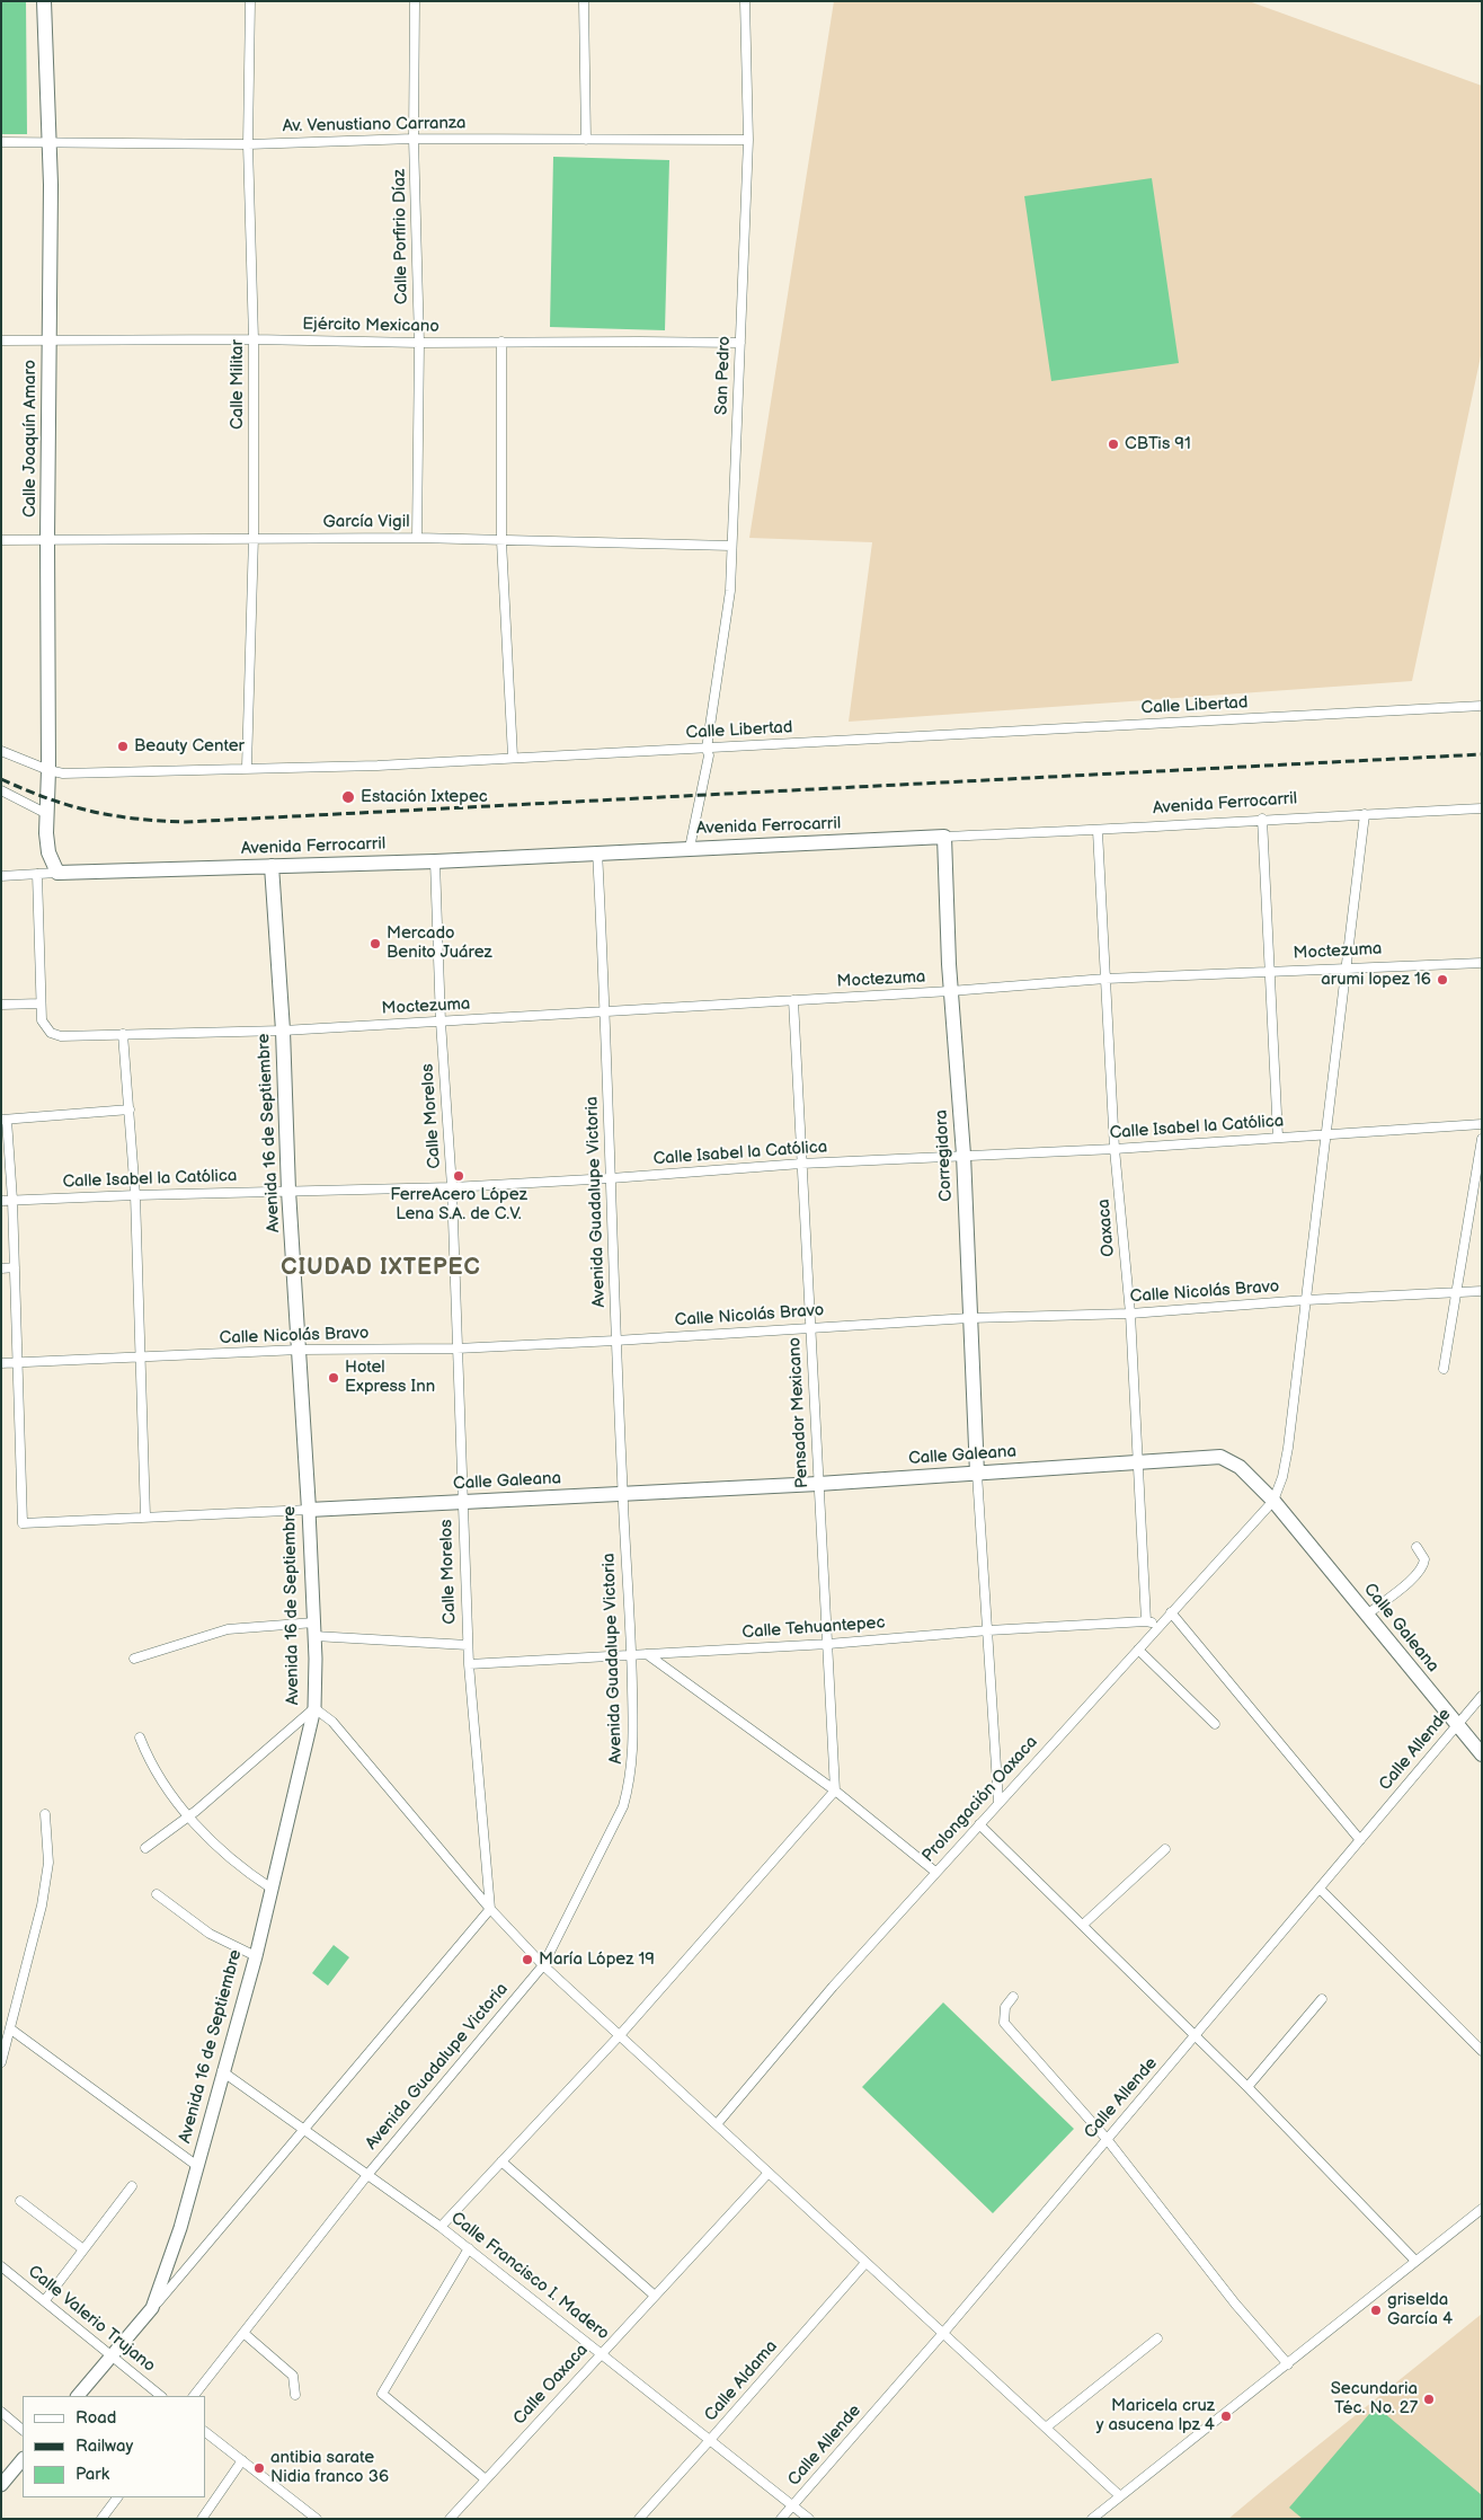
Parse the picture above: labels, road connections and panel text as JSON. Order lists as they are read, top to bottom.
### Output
{
  "streets": {
    "main road": [
      "Calle Joaquín Amaro",
      "Avenida Ferrocarril",
      "Avenida 16 de Septiembre",
      "Corregidora",
      "Calle Galeana"
    ],
    "street": [
      "Av. Venustiano Carranza",
      "Calle Porfirio Díaz",
      "Ejército Mexicano",
      "San Pedro",
      "Calle Militar",
      "García Vigil",
      "Calle Libertad",
      "Moctezuma",
      "Calle Morelos",
      "Calle Isabel la Católica",
      "Avenida Guadalupe Victoria",
      "Oaxaca",
      "Calle Nicolás Bravo",
      "Pensador Mexicano",
      "Calle Tehuantepec",
      "Calle Allende",
      "Prolongación Oaxaca",
      "Calle Francisco I. Madero",
      "Calle Valerio Trujano",
      "Calle Aldama",
      "Calle Oaxaca"
    ]
  },
  "crossings": [
    ["Av. Venustiano Carranza", "Calle Porfirio Díaz"],
    ["Av. Venustiano Carranza", "San Pedro"],
    ["Av. Venustiano Carranza", "Calle Militar"],
    ["Av. Venustiano Carranza", "Calle Joaquín Amaro"],
    ["Calle Porfirio Díaz", "Ejército Mexicano"],
    ["Calle Porfirio Díaz", "García Vigil"],
    ["Ejército Mexicano", "San Pedro"],
    ["Ejército Mexicano", "Calle Militar"],
    ["Ejército Mexicano", "Calle Joaquín Amaro"],
    ["San Pedro", "García Vigil"],
    ["San Pedro", "Calle Libertad"],
    ["San Pedro", "Avenida Ferrocarril"],
    ["Calle Militar", "García Vigil"],
    ["Calle Militar", "Calle Libertad"],
    ["Calle Joaquín Amaro", "García Vigil"],
    ["Calle Joaquín Amaro", "Calle Libertad"],
    ["Calle Joaquín Amaro", "Avenida Ferrocarril"],
    ["Avenida Ferrocarril", "Calle Morelos"],
    ["Avenida Ferrocarril", "Avenida 16 de Septiembre"],
    ["Avenida Ferrocarril", "Corregidora"],
    ["Avenida Ferrocarril", "Avenida Guadalupe Victoria"],
    ["Avenida Ferrocarril", "Oaxaca"],
    ["Moctezuma", "Calle Morelos"],
    ["Moctezuma", "Avenida 16 de Septiembre"],
    ["Moctezuma", "Corregidora"],
    ["Moctezuma", "Avenida Guadalupe Victoria"],
    ["Moctezuma", "Oaxaca"],
    ["Moctezuma", "Pensador Mexicano"],
    ["Calle Morelos", "Calle Isabel la Católica"],
    ["Calle Morelos", "Calle Nicolás Bravo"],
    ["Calle Morelos", "Calle Galeana"],
    ["Calle Morelos", "Calle Tehuantepec"],
    ["Calle Isabel la Católica", "Avenida 16 de Septiembre"],
    ["Calle Isabel la Católica", "Corregidora"],
    ["Calle Isabel la Católica", "Avenida Guadalupe Victoria"],
    ["Calle Isabel la Católica", "Oaxaca"],
    ["Calle Isabel la Católica", "Pensador Mexicano"],
    ["Avenida 16 de Septiembre", "Calle Nicolás Bravo"],
    ["Avenida 16 de Septiembre", "Calle Galeana"],
    ["Avenida 16 de Septiembre", "Calle Francisco I. Madero"],
    ["Avenida 16 de Septiembre", "Calle Valerio Trujano"],
    ["Corregidora", "Calle Nicolás Bravo"],
    ["Corregidora", "Calle Galeana"],
    ["Avenida Guadalupe Victoria", "Calle Nicolás Bravo"],
    ["Avenida Guadalupe Victoria", "Calle Galeana"],
    ["Avenida Guadalupe Victoria", "Calle Tehuantepec"],
    ["Avenida Guadalupe Victoria", "Calle Francisco I. Madero"],
    ["Oaxaca", "Calle Nicolás Bravo"],
    ["Oaxaca", "Calle Galeana"],
    ["Oaxaca", "Calle Tehuantepec"],
    ["Calle Nicolás Bravo", "Pensador Mexicano"],
    ["Pensador Mexicano", "Calle Galeana"],
    ["Pensador Mexicano", "Calle Tehuantepec"],
    ["Calle Galeana", "Calle Allende"],
    ["Calle Galeana", "Prolongación Oaxaca"],
    ["Calle Tehuantepec", "Prolongación Oaxaca"],
    ["Calle Allende", "Calle Francisco I. Madero"],
    ["Calle Francisco I. Madero", "Calle Aldama"],
    ["Calle Francisco I. Madero", "Calle Oaxaca"]
  ],
  "districts": ["CIUDAD IXTEPEC"],
  "places": [
    "CBTis 91",
    "Beauty Center",
    "Estación Ixtepec",
    "Mercado Benito Juárez",
    "arumi lopez 16",
    "FerreAcero López Lena S.A. de C.V.",
    "Hotel Express Inn",
    "María López 19",
    "griselda García 4",
    "Secundaria Téc. No. 27",
    "Maricela cruz y asucena lpz 4",
    "antibia sarate Nidia franco 36"
  ],
  "legend": ["Road", "Railway", "Park"]
}
